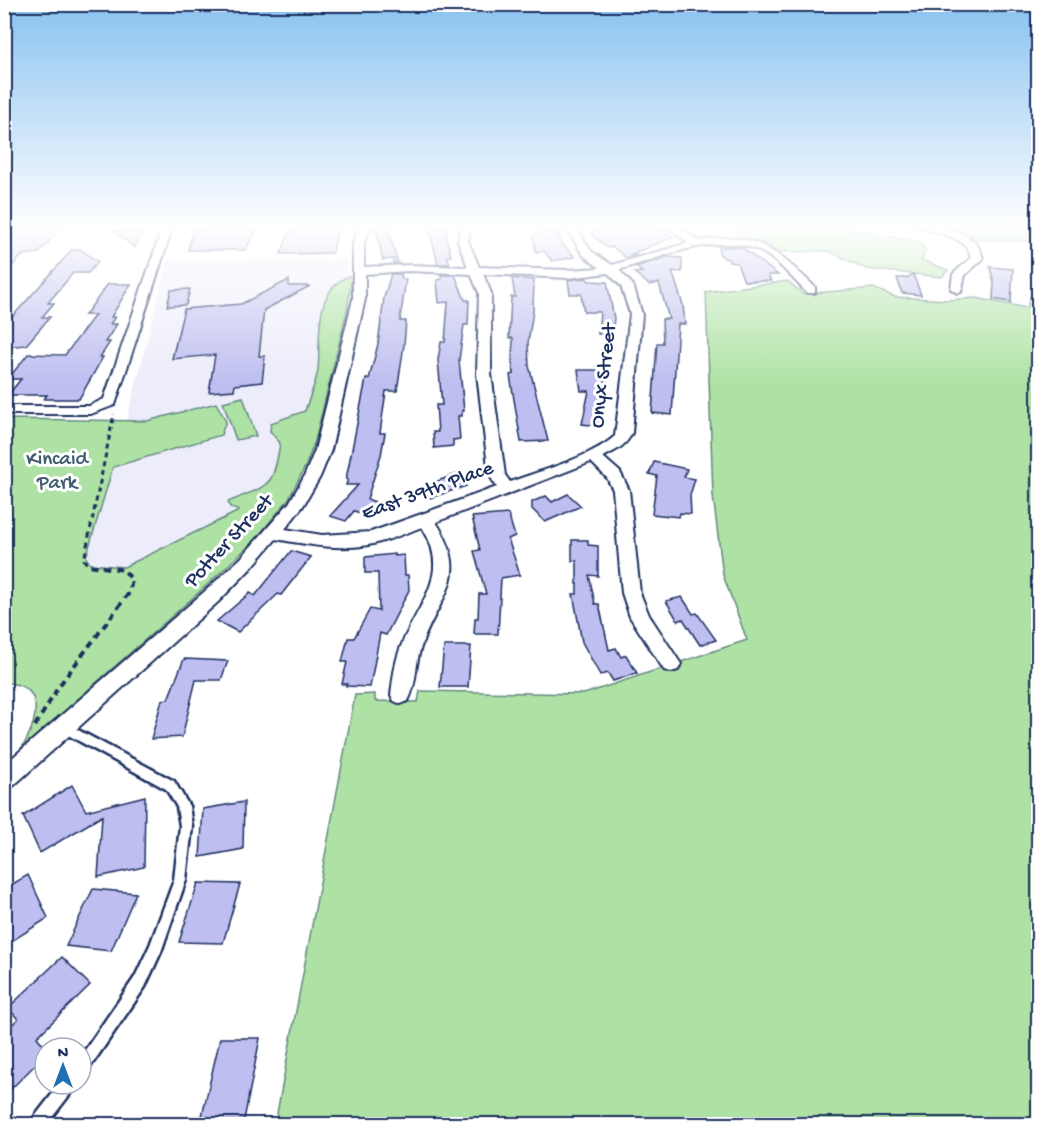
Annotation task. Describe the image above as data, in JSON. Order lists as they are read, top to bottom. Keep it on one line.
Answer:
{"streets":{"street":["Onyx Street","East 39th Place","Potter Street"]},"crossings":[["Onyx Street","East 39th Place"],["East 39th Place","Potter Street"]],"parks":["Kincaid Park"],"north":"top"}
